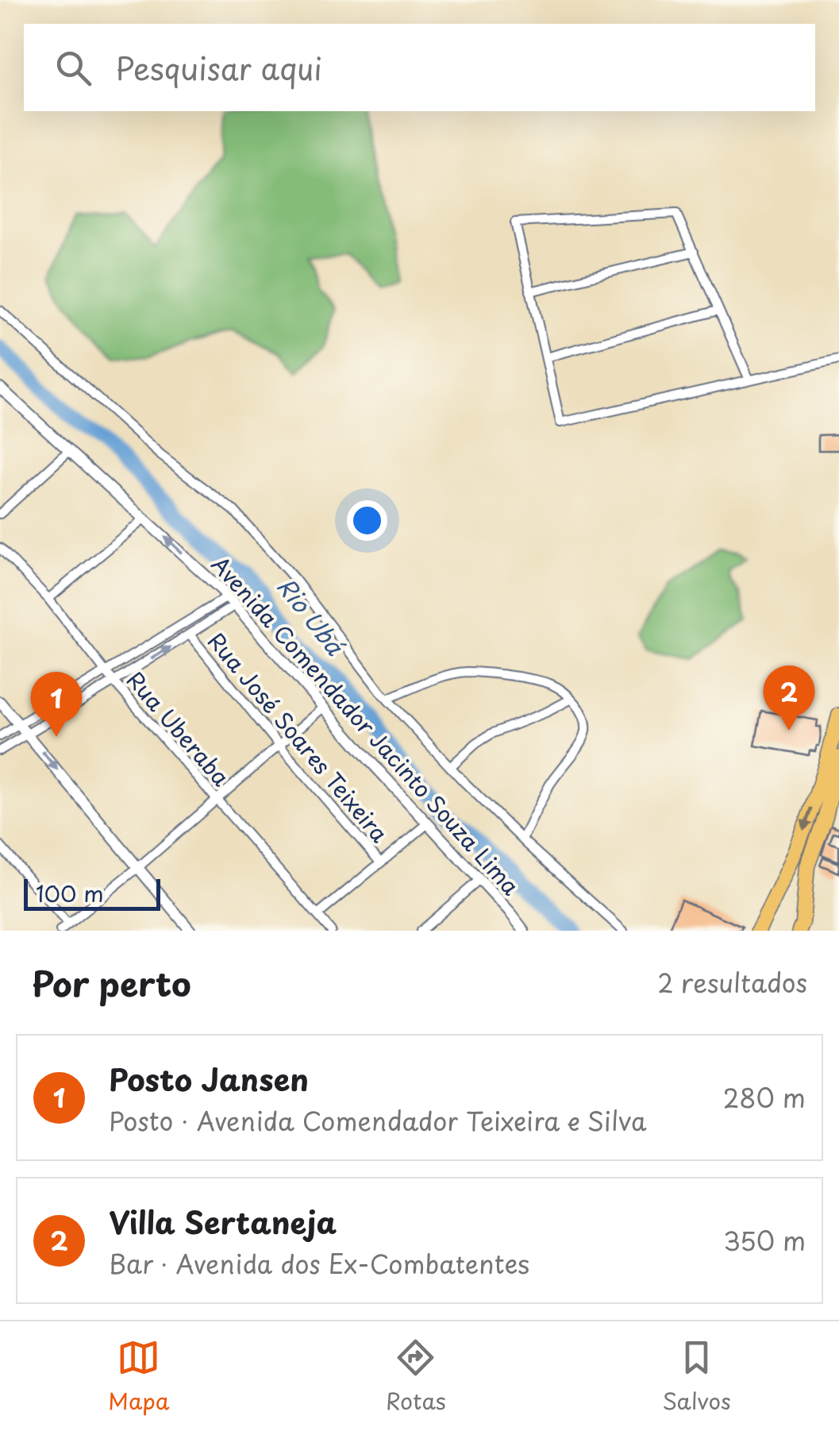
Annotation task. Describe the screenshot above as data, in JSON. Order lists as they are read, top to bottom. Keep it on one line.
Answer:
{"streets":{"street":["Avenida Comendador Jacinto Souza Lima","Rua Uberaba","Rua José Soares Teixeira"]},"water":["Rio Ubá"],"scale_bar":"100 m","page":{"search":"Pesquisar aqui","pins":["2","1"],"scale":"100 m","heading":["Por perto","2 resultados"],"list":[{"mark":"1","name":"Posto Jansen","note":"Posto · Avenida Comendador Teixeira e Silva","value":"280 m"},{"mark":"2","name":"Villa Sertaneja","note":"Bar · Avenida dos Ex-Combatentes","value":"350 m"}],"nav":["Mapa","Rotas","Salvos"]}}
